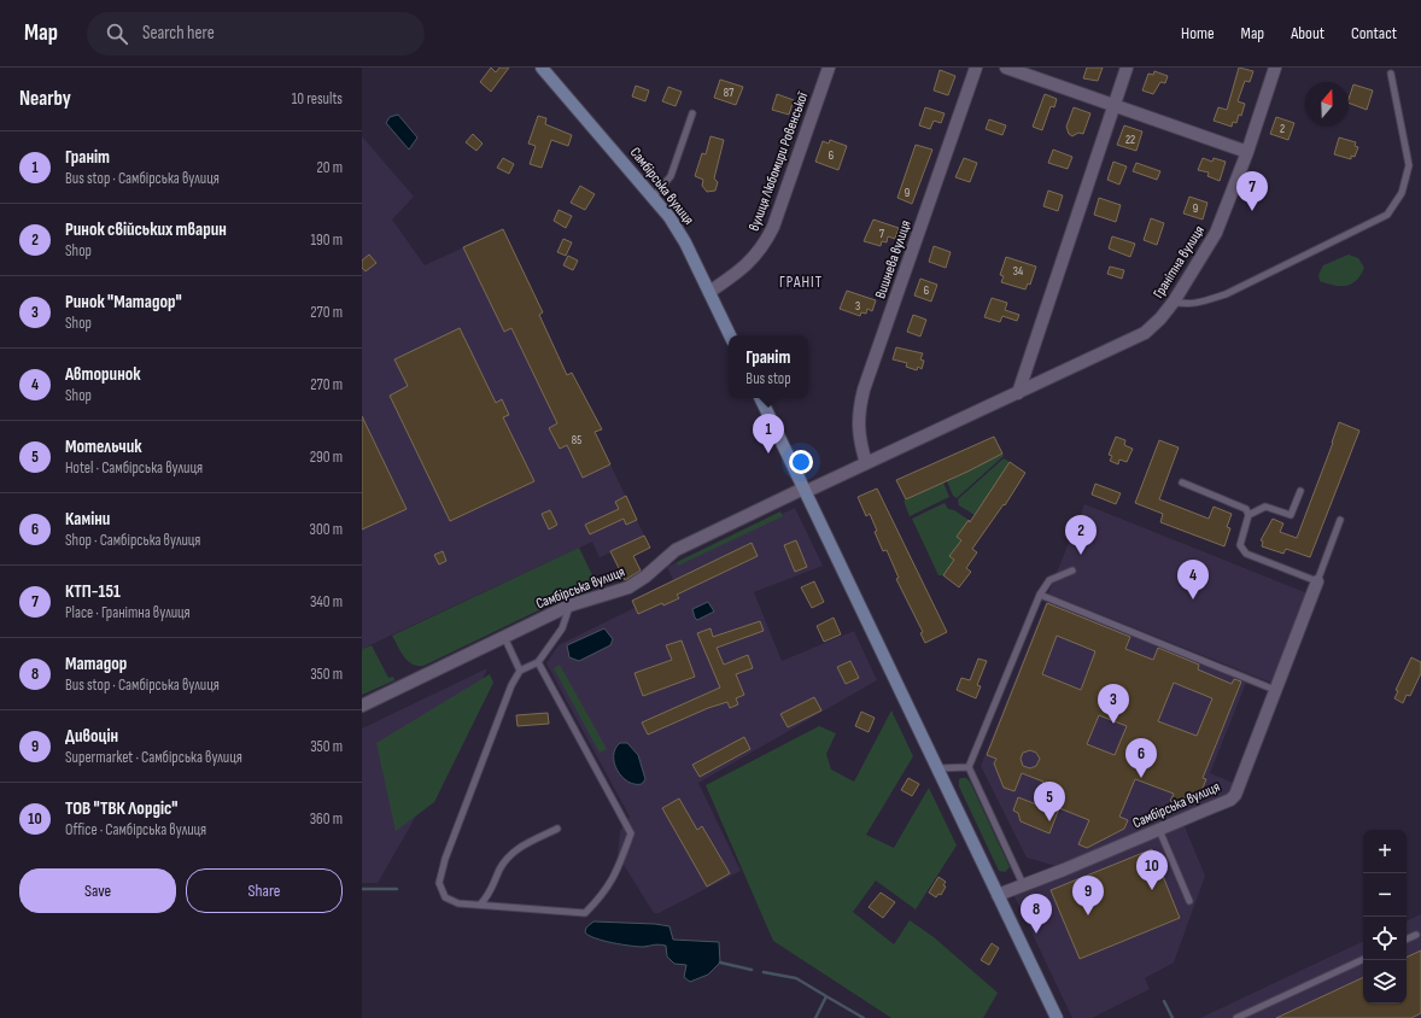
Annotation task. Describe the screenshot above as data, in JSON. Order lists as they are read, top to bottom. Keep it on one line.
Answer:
{"streets":{"main road":["Самбірська вулиця"],"street":["вулиця Любомири Ровенської","Вишнева вулиця","Гранітна вулиця"]},"crossings":[["вулиця Любомири Ровенської","Самбірська вулиця"],["Самбірська вулиця","Вишнева вулиця"],["Самбірська вулиця","Гранітна вулиця"],["Вишнева вулиця","Гранітна вулиця"]],"districts":["ГРАНІТ"],"house_numbers":["87","2","22","6","9","9","7","34","6","3","85"],"north":"top","page":{"header":"Map","search":"Search here","nav":["Home","Map","About","Contact"],"heading":["Nearby","10 results"],"list":[{"mark":"1","name":"Граніт","note":"Bus stop · Самбірська вулиця","value":"20 m"},{"mark":"2","name":"Ринок свійських тварин","note":"Shop","value":"190 m"},{"mark":"3","name":"Ринок \"Матадор\"","note":"Shop","value":"270 m"},{"mark":"4","name":"Авторинок","note":"Shop","value":"270 m"},{"mark":"5","name":"Мотельчик","note":"Hotel · Самбірська вулиця","value":"290 m"},{"mark":"6","name":"Каміни","note":"Shop · Самбірська вулиця","value":"300 m"},{"mark":"7","name":"КТП-151","note":"Place · Гранітна вулиця","value":"340 m"},{"mark":"8","name":"Матадор","note":"Bus stop · Самбірська вулиця","value":"350 m"},{"mark":"9","name":"Дивоцін","note":"Supermarket · Самбірська вулиця","value":"350 m"},{"mark":"10","name":"ТОВ \"ТВК Лордіс\"","note":"Office · Самбірська вулиця","value":"360 m"}],"pins":["7","1","2","4","3","6","5","10","9","8"],"popup":["Граніт","Bus stop"],"map_buttons":["+","−"],"buttons":["Save","Share"]}}
